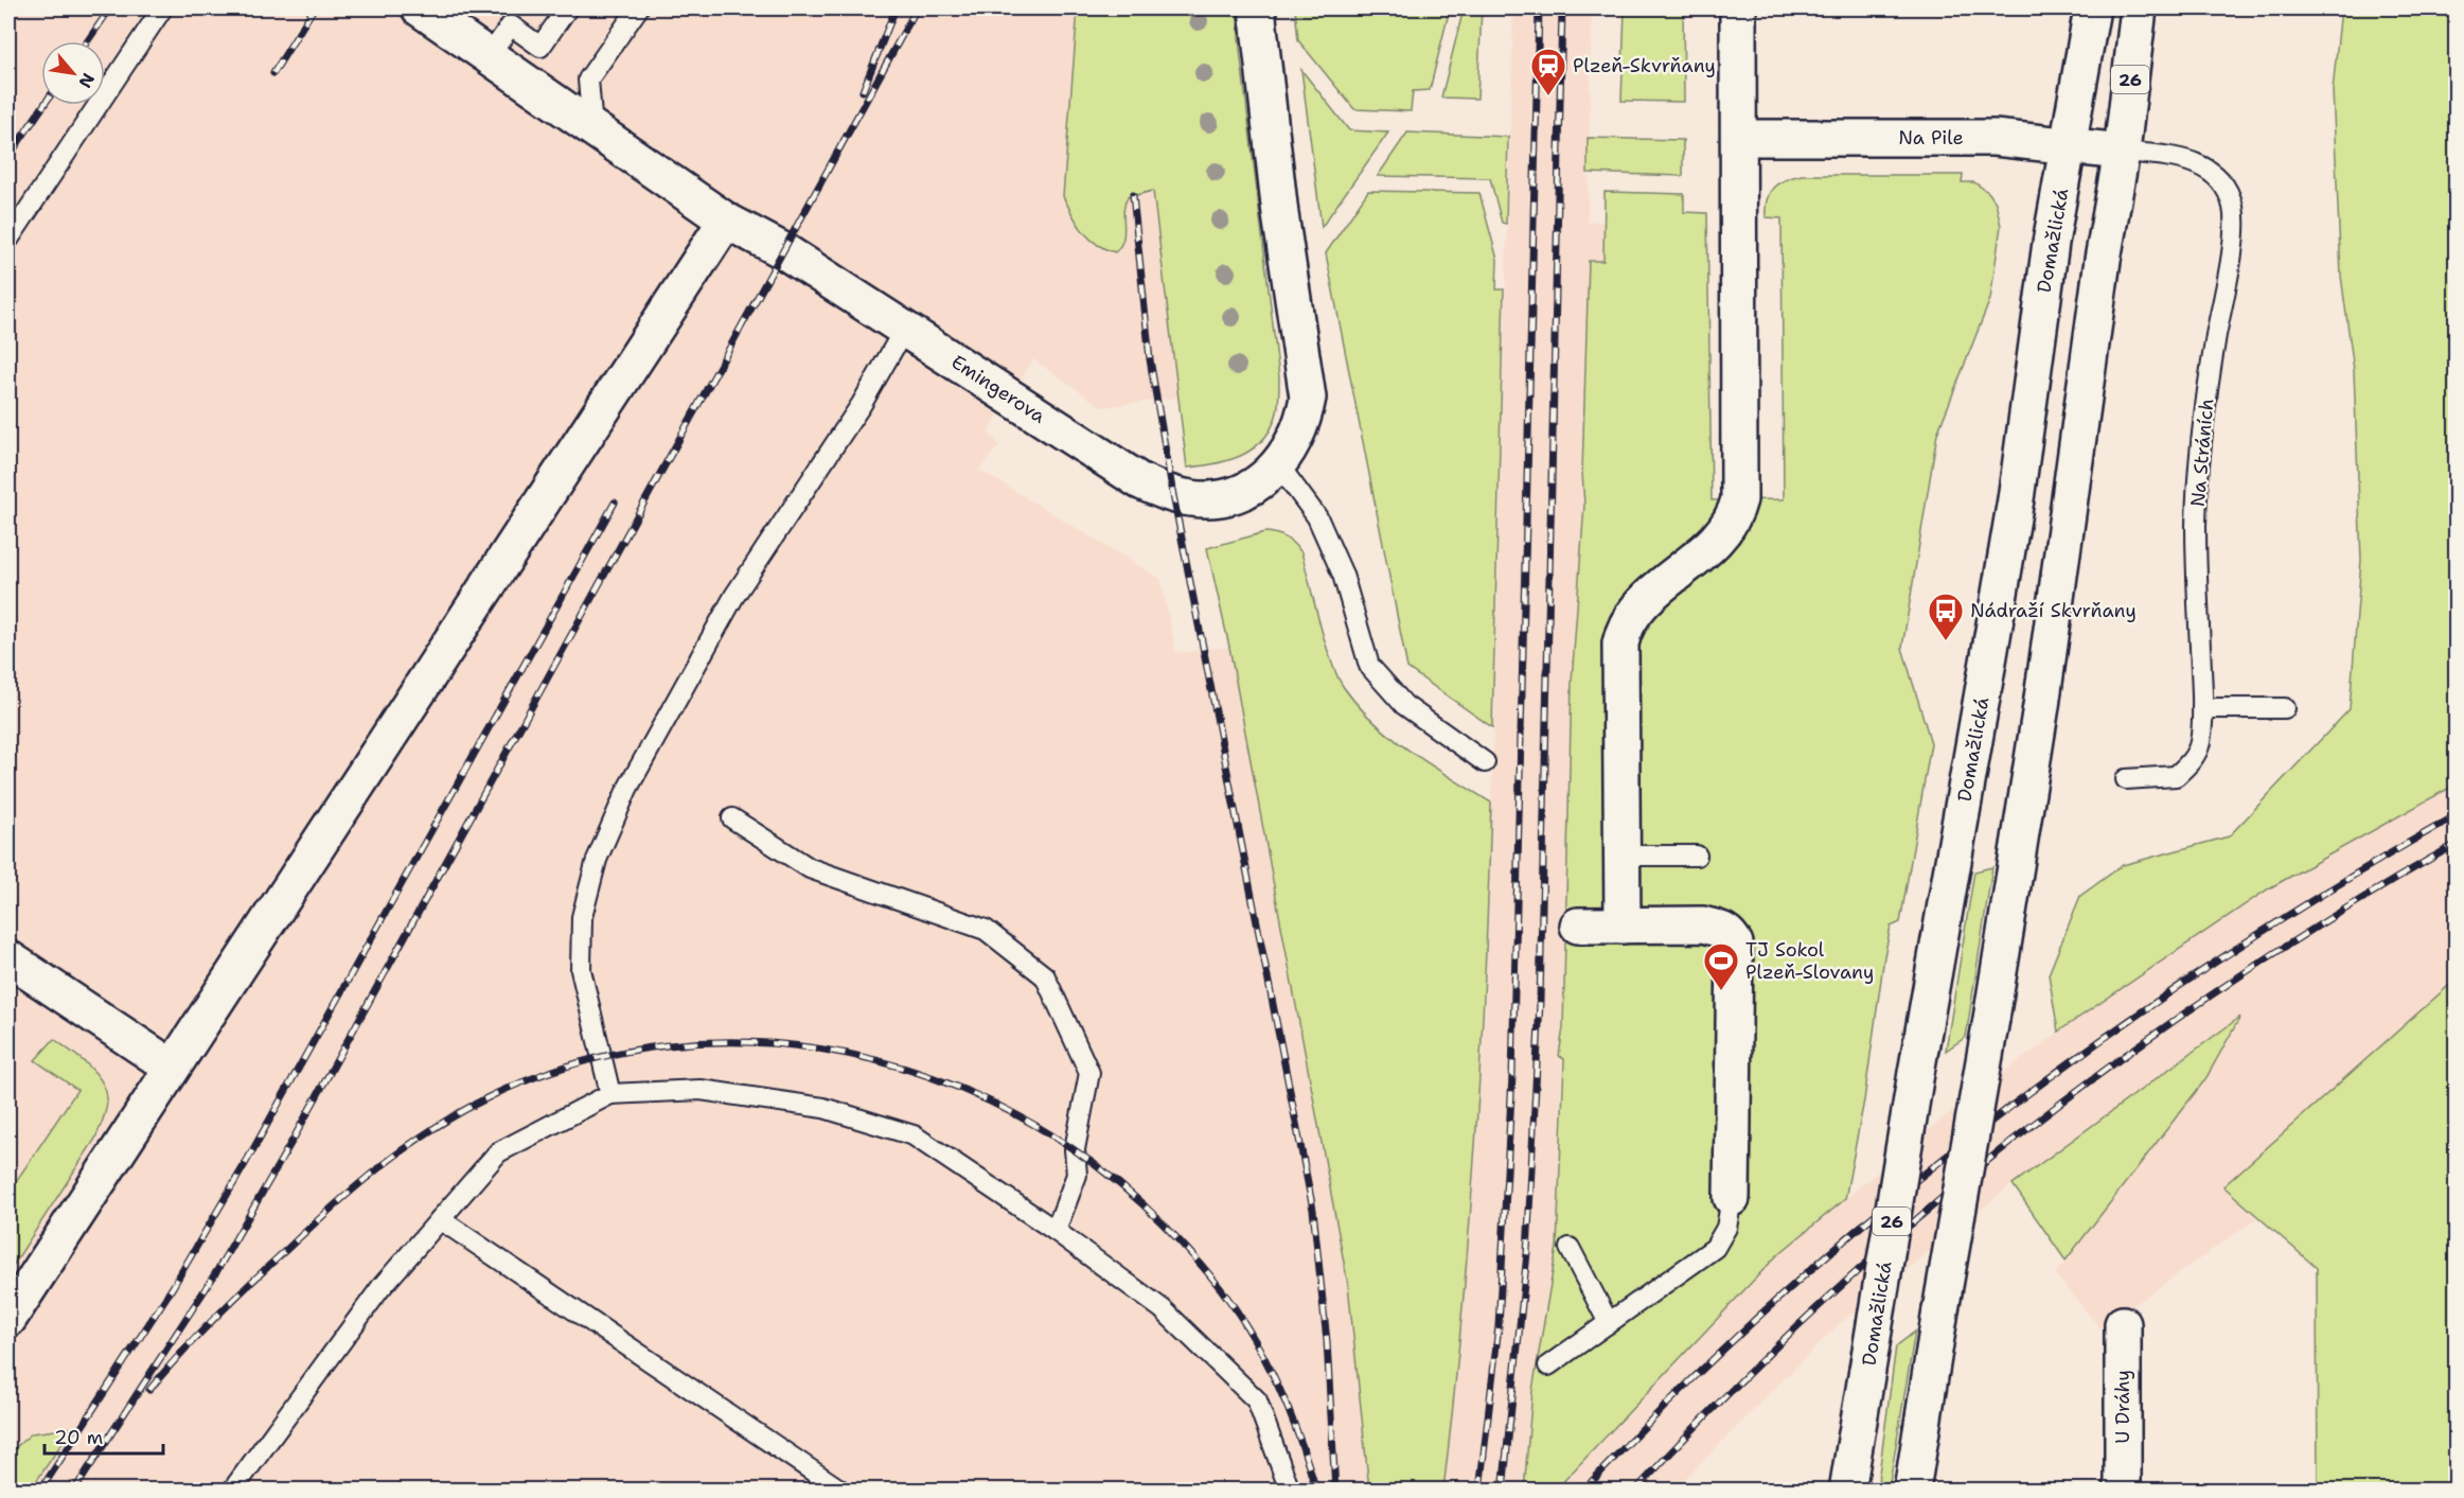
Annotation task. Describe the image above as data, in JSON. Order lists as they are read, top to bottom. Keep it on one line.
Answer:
{"streets":{"street":["26","Na Pile","Domažlická","Emingerova","U Dráhy"],"lane":["Na Stráních"]},"crossings":[["26","Na Pile"],["26","Na Stráních"],["Na Pile","Domažlická"],["Na Pile","Na Stráních"]],"places":{"station":["Plzeň-Skvrňany"],"bus stop":["Nádraží Skvrňany"],"sports":["TJ Sokol Plzeň-Slovany"]},"scale_bar":"20 m","north":"bottom right"}
